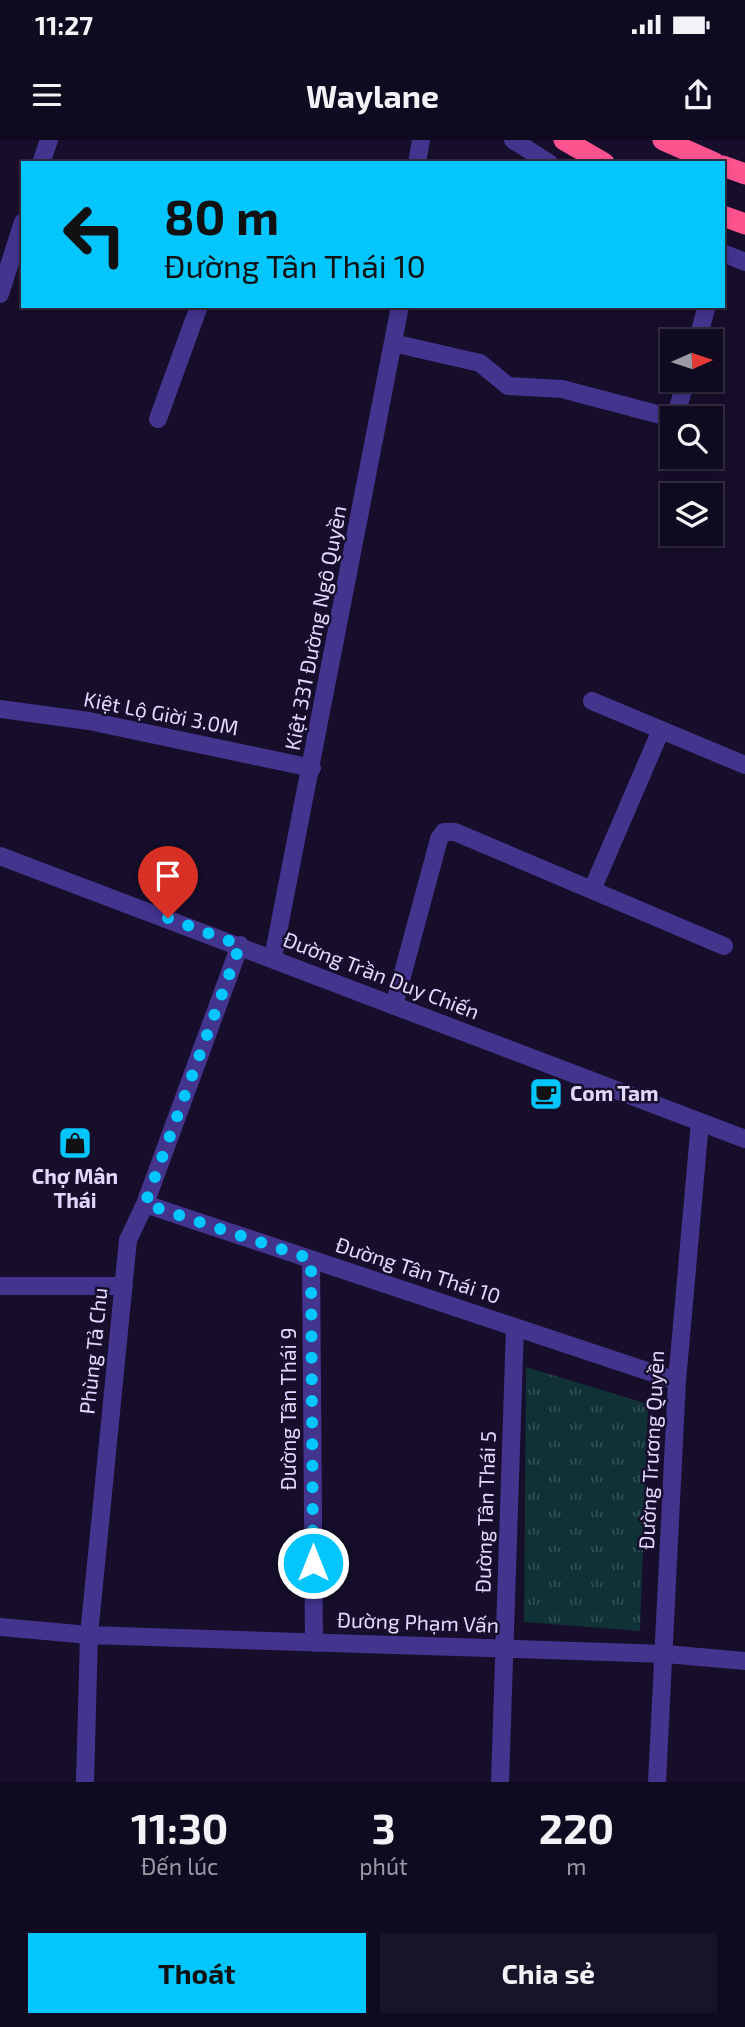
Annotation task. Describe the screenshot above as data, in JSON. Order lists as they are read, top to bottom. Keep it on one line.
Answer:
{"streets":{"street":["Kiệt 331 Đường Ngô Quyền","Kiệt Lộ Giời 3.0M","Đường Trần Duy Chiến","Đường Tân Thái 10","Phùng Tả Chu","Đường Tân Thái 9","Đường Trương Quyền","Đường Tân Thái 5","Đường Phạm Vấn"]},"crossings":[["Kiệt 331 Đường Ngô Quyền","Kiệt Lộ Giời 3.0M"],["Kiệt 331 Đường Ngô Quyền","Đường Trần Duy Chiến"],["Đường Trần Duy Chiến","Phùng Tả Chu"],["Đường Trần Duy Chiến","Đường Trương Quyền"],["Đường Tân Thái 10","Phùng Tả Chu"],["Đường Tân Thái 10","Đường Tân Thái 9"],["Đường Tân Thái 10","Đường Trương Quyền"],["Đường Tân Thái 10","Đường Tân Thái 5"],["Phùng Tả Chu","Đường Phạm Vấn"],["Đường Tân Thái 9","Đường Phạm Vấn"],["Đường Trương Quyền","Đường Phạm Vấn"],["Đường Tân Thái 5","Đường Phạm Vấn"]],"places":{"cafe":["Com Tam"],"shop":["Chợ Mân Thái"]},"north":"right","page":{"status":"11:27","header":"Waylane","turn":["80 m","Đường Tân Thái 10"],"eta":["11:30","Đến lúc","3","phút","220","m"],"buttons":["Thoát","Chia sẻ"]}}
